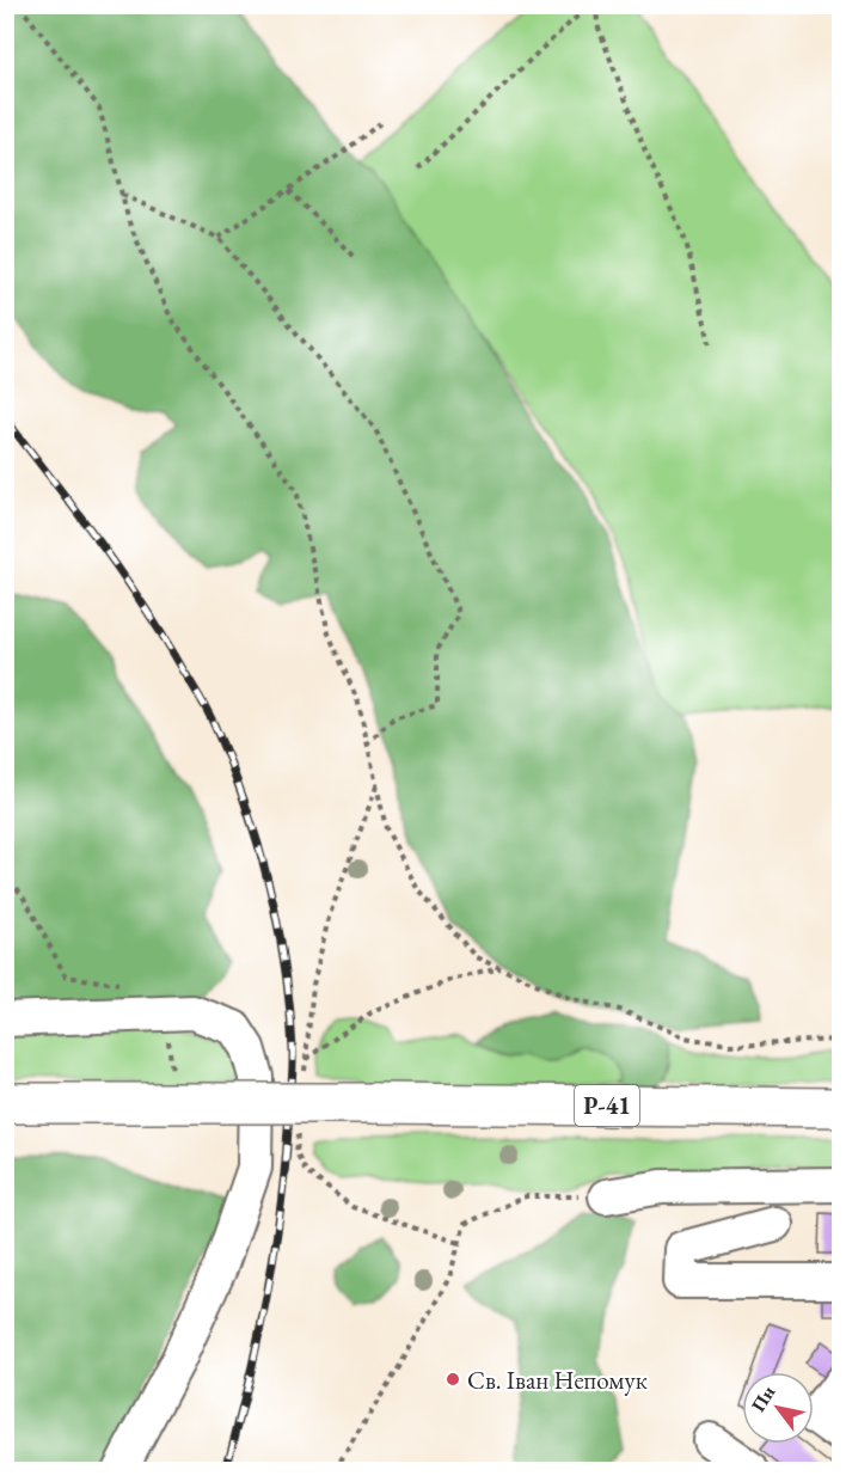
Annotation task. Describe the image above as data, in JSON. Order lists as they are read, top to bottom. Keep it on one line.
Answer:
{"streets":{"main road":["Р-41"]},"places":["Св. Іван Непомук"],"north":"top left"}
